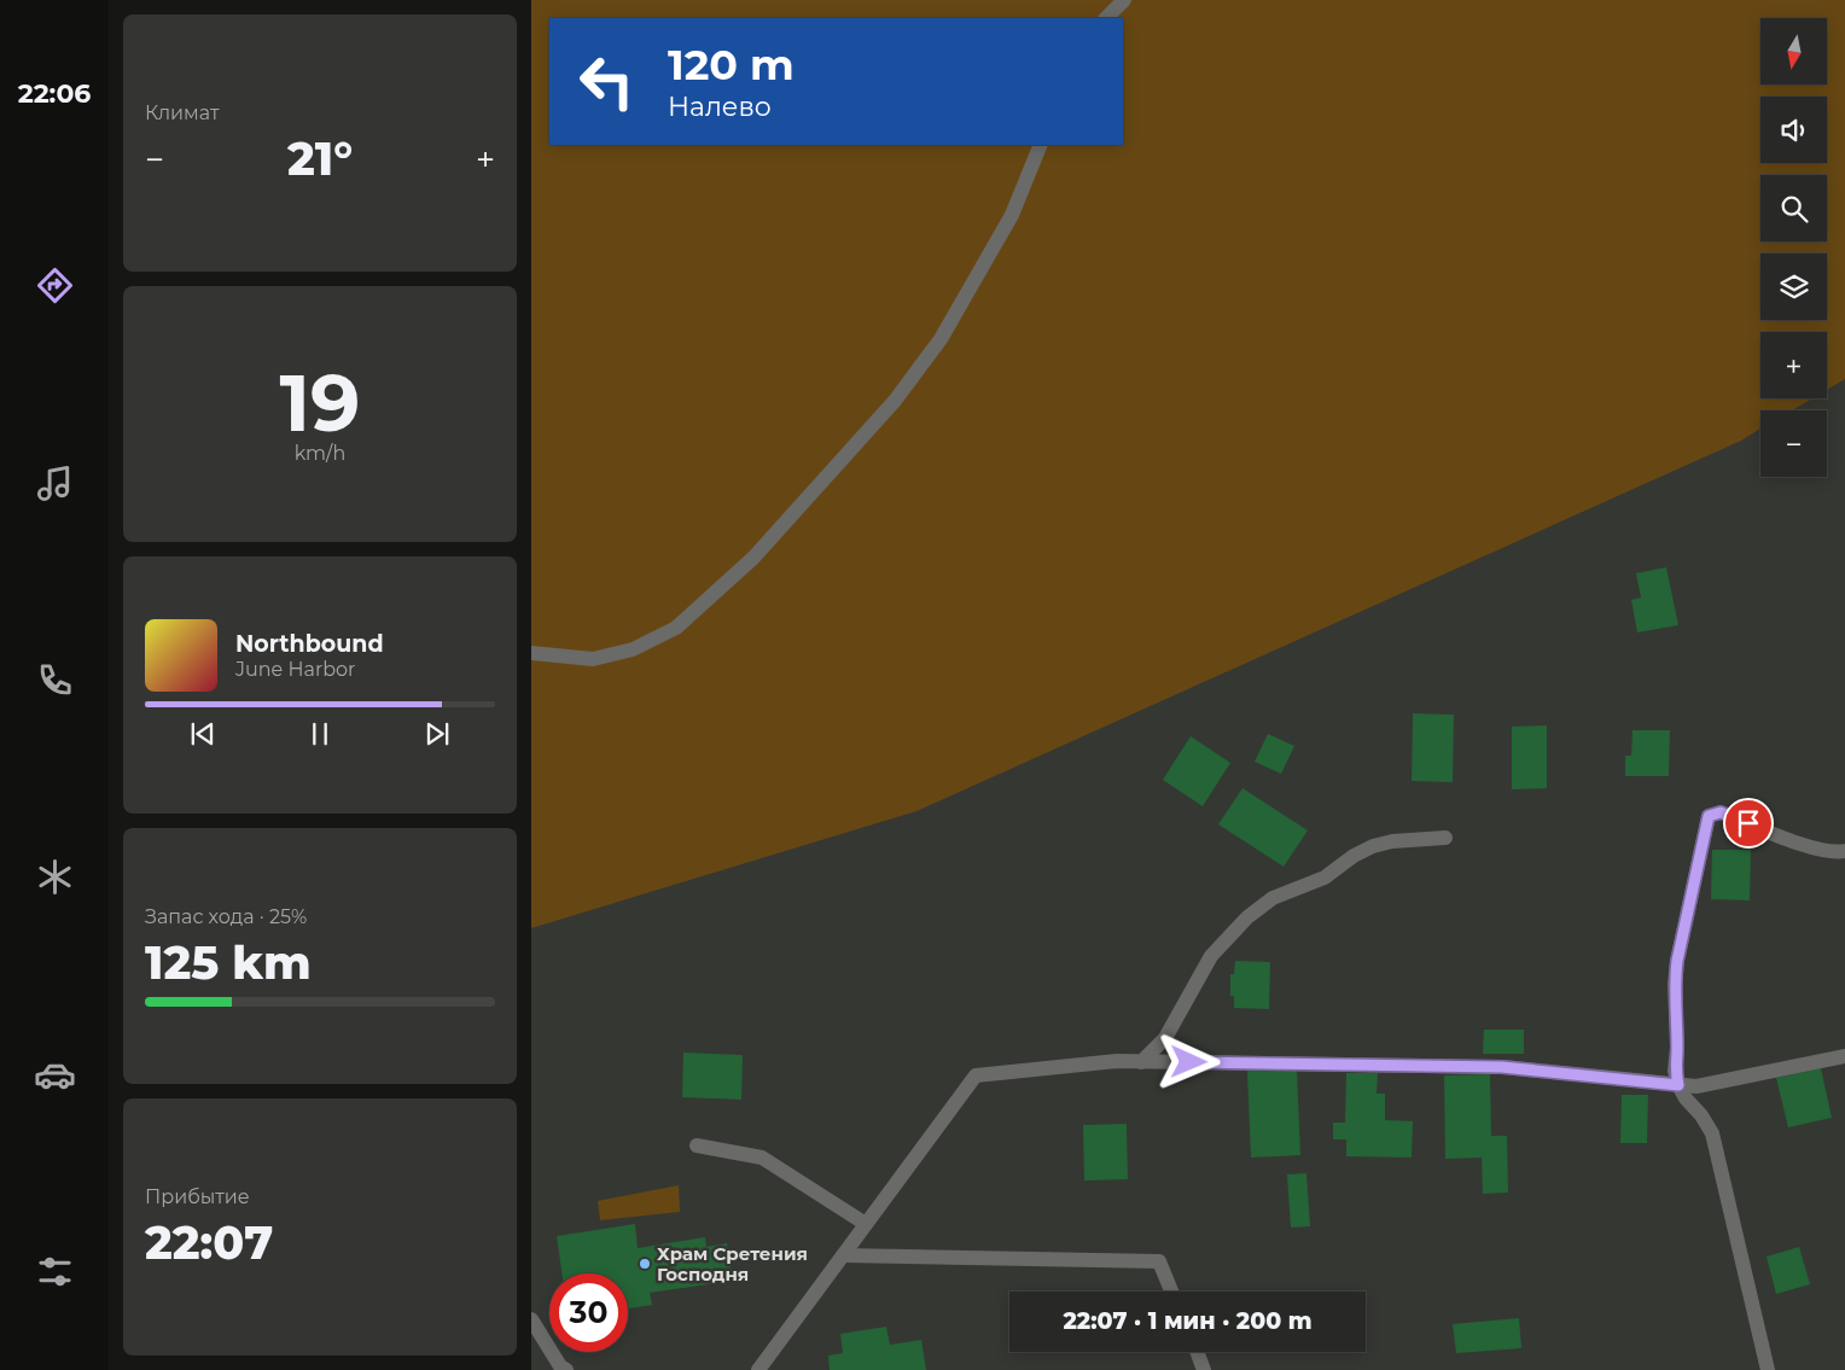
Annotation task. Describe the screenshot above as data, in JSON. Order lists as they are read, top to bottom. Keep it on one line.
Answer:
{"places":["Храм Сретения Господня"],"north":"bottom","page":{"tabs":"22:06","tile":["Климат",["19","km/h"],["Запас хода · 25%","125 km"],["Прибытие","22:07"]],"map_buttons":["+","−"],"turn":["120 m","Налево"],"heat":["−","21°","+"],"song":["Northbound","June Harbor"],"limit":"30","trip":"22:07 · 1 мин · 200 m"}}
